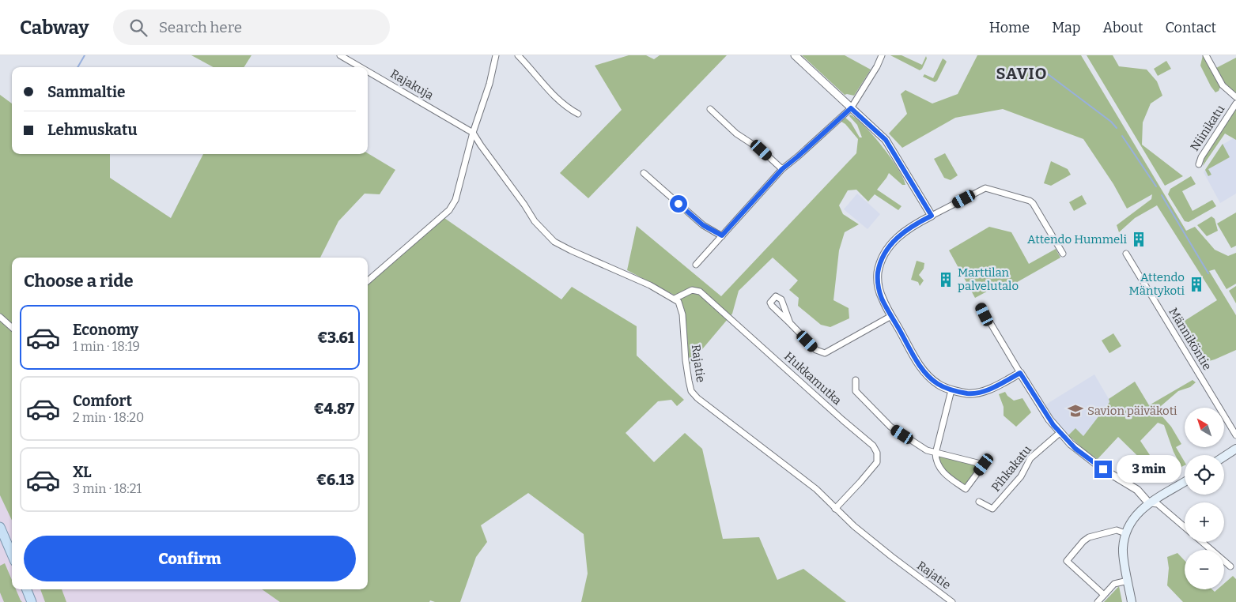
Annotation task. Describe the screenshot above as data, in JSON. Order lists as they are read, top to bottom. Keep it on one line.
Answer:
{"streets":{"street":["Rajakuja","Niinikatu","Männiköntie","Rajatie","Hukkamutka","Pihkakatu"]},"crossings":[["Rajatie","Hukkamutka"]],"districts":["SAVIO"],"places":{"building":["Attendo Hummeli","Marttilan palvelutalo","Attendo Mäntykoti"],"school or university":["Savion päiväkoti"]},"north":"top left","page":{"header":"Cabway","search":"Search here","nav":["Home","Map","About","Contact"],"banner":["Sammaltie","Lehmuskatu"],"heading":"Choose a ride","list":[{"name":"Economy","note":"1 min · 18:19","value":"€3.61"},{"name":"Comfort","note":"2 min · 18:20","value":"€4.87"},{"name":"XL","note":"3 min · 18:21","value":"€6.13"}],"map_buttons":["+","−"],"bubble":"3 min","buttons":"Confirm"}}
